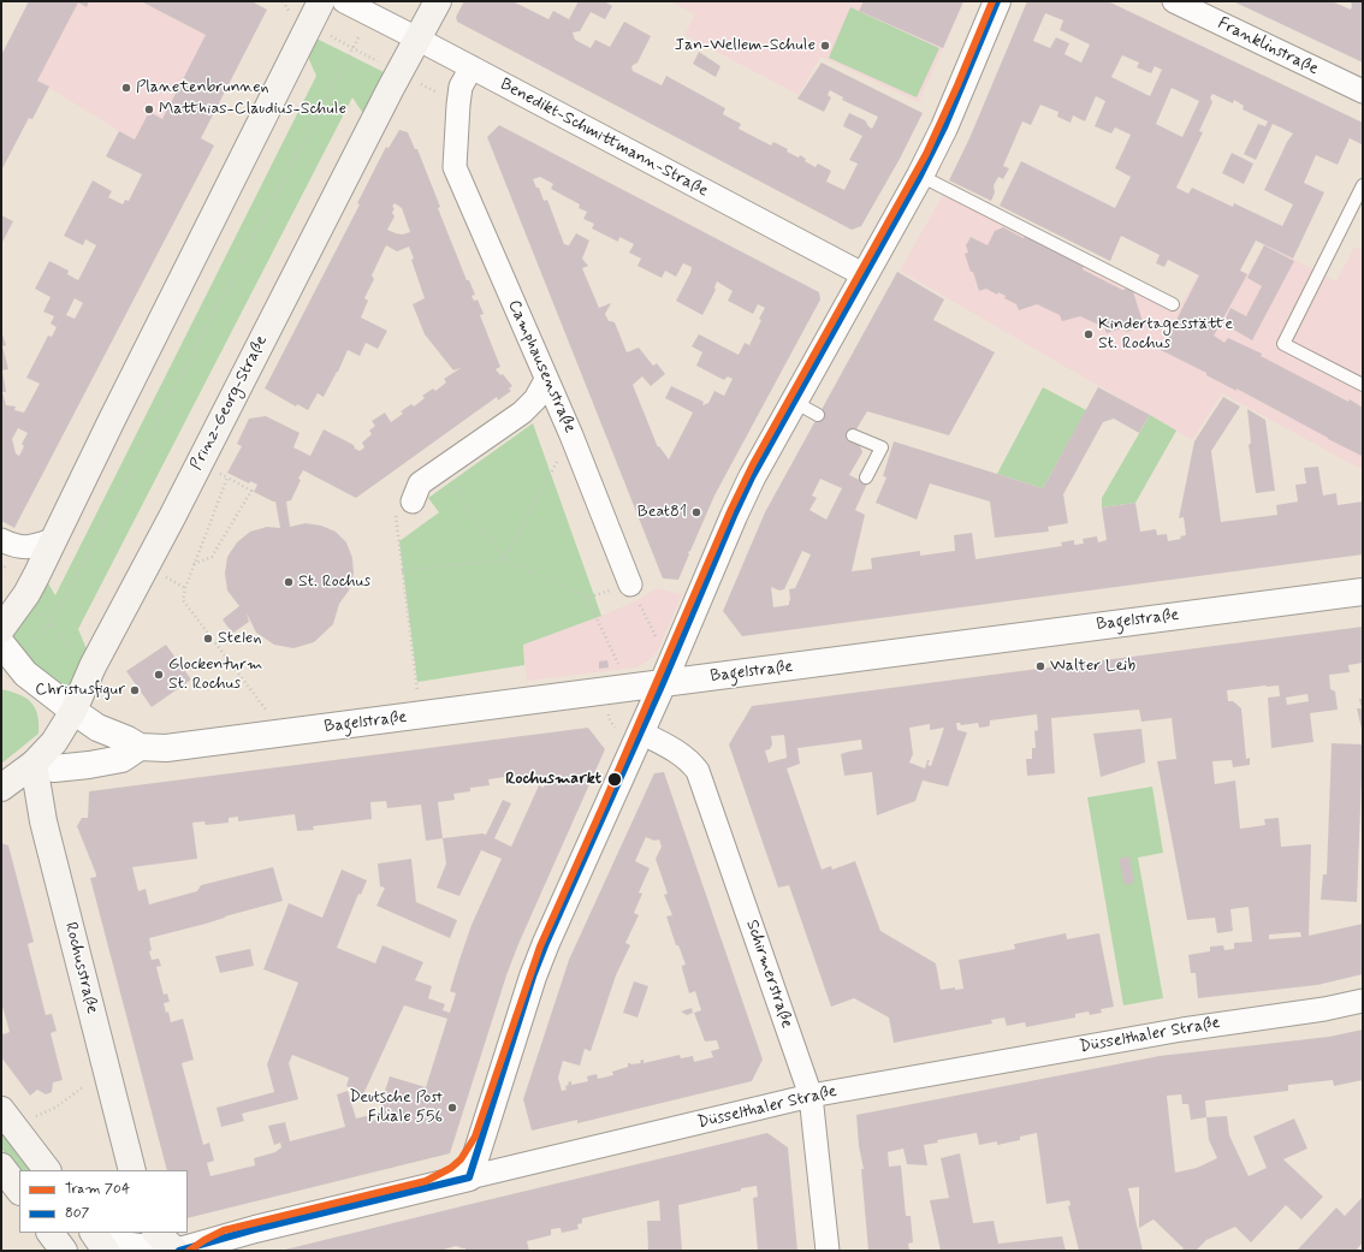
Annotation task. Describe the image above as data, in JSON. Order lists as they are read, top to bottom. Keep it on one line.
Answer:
{"streets":{"main road":["Prinz-Georg-Straße","Rochusstraße"],"street":["Franklinstraße","Benedikt-Schmittmann-Straße","Camphausenstraße","Bagelstraße","Schirmerstraße","Düsselthaler Straße"]},"crossings":[["Benedikt-Schmittmann-Straße","Camphausenstraße"],["Benedikt-Schmittmann-Straße","Prinz-Georg-Straße"],["Prinz-Georg-Straße","Bagelstraße"],["Prinz-Georg-Straße","Rochusstraße"],["Schirmerstraße","Düsselthaler Straße"]],"places":["Jan-Wellem-Schule","Planetenbrunnen","Matthias-Claudius-Schule","Kindertagesstätte St. Rochus","Beat81","St. Rochus","Stelen","Walter Leib","Glockenturm St. Rochus","Christusfigur","Rochusmarkt","Deutsche Post Filiale 556"],"lines":["tram line 704","transit line 807"],"legend":["Tram 704","807"]}
